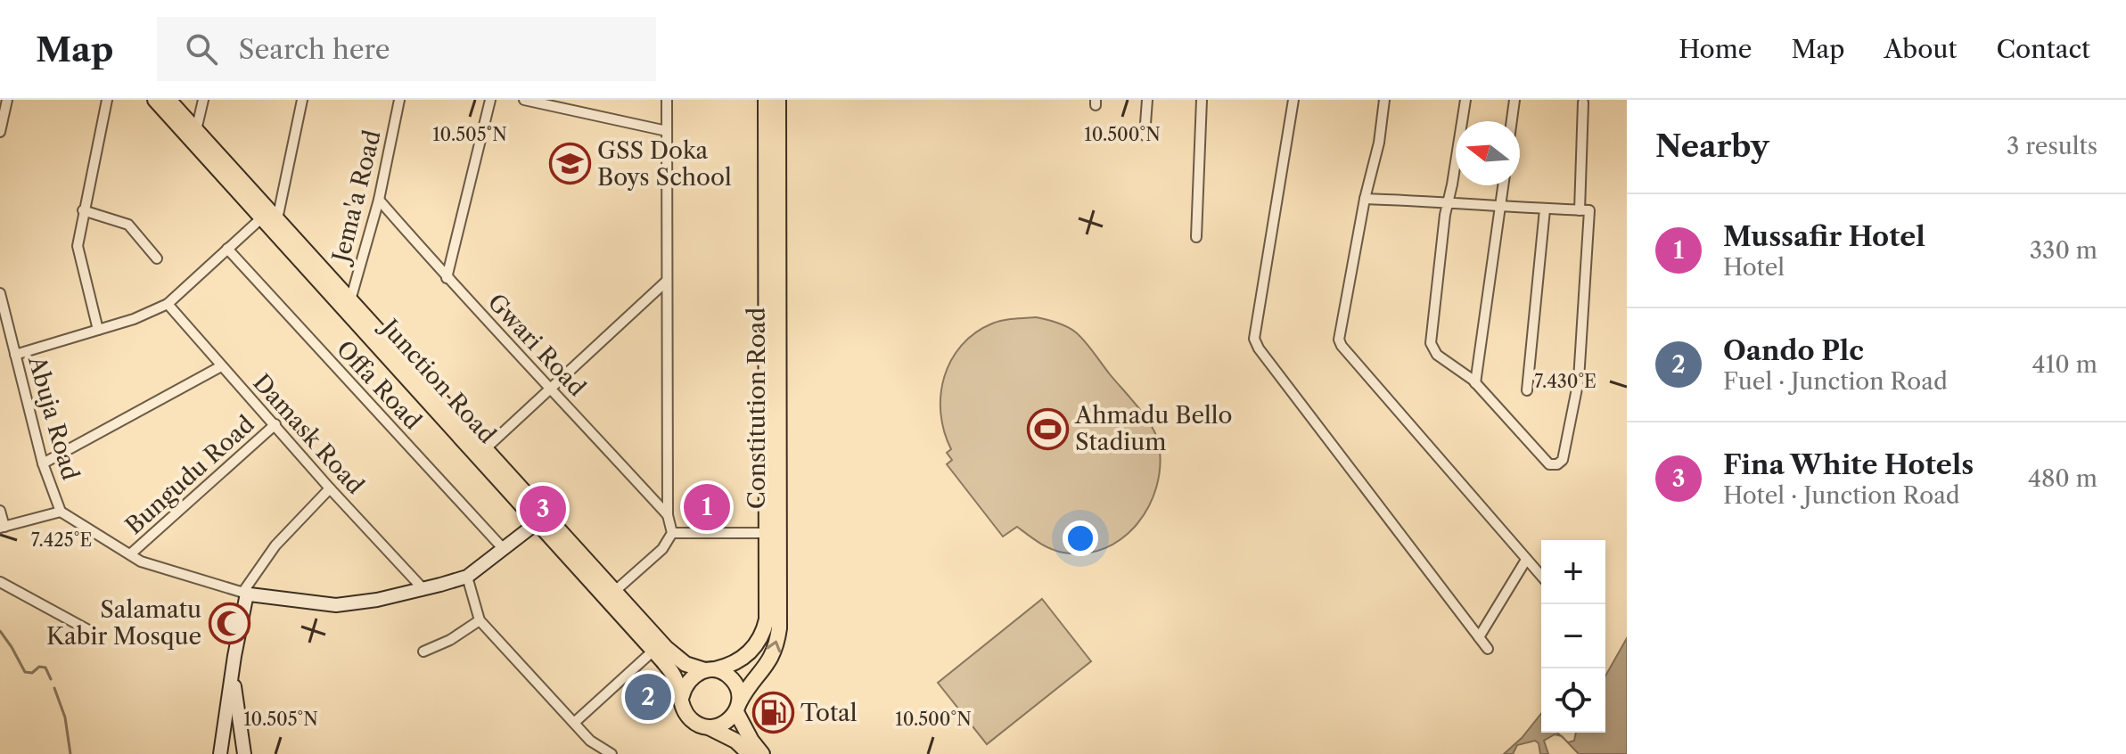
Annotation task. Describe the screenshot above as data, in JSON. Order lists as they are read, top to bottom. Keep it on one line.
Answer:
{"streets":{"main road":["Junction Road","Constitution Road"],"street":["Jema'a Road","Gwari Road","Offa Road","Abuja Road","Damask Road","Bungudu Road"]},"crossings":[["Jema'a Road","Gwari Road"],["Jema'a Road","Junction Road"],["Gwari Road","Junction Road"],["Gwari Road","Constitution Road"],["Junction Road","Constitution Road"],["Damask Road","Bungudu Road"]],"places":{"school or university":["GSS Doka Boys School"],"sports":["Ahmadu Bello Stadium"],"mosque":["Salamatu Kabir Mosque"],"fuel station":["Total"]},"north":"left","page":{"header":"Map","search":"Search here","nav":["Home","Map","About","Contact"],"heading":["Nearby","3 results"],"list":[{"mark":"1","name":"Mussafir Hotel","note":"Hotel","value":"330 m"},{"mark":"2","name":"Oando Plc","note":"Fuel · Junction Road","value":"410 m"},{"mark":"3","name":"Fina White Hotels","note":"Hotel · Junction Road","value":"480 m"}],"pins":["1","3","2"],"map_buttons":["+","−"]},"coordinates":["10.505°N","10.500°N","7.430°E","7.425°E"]}
